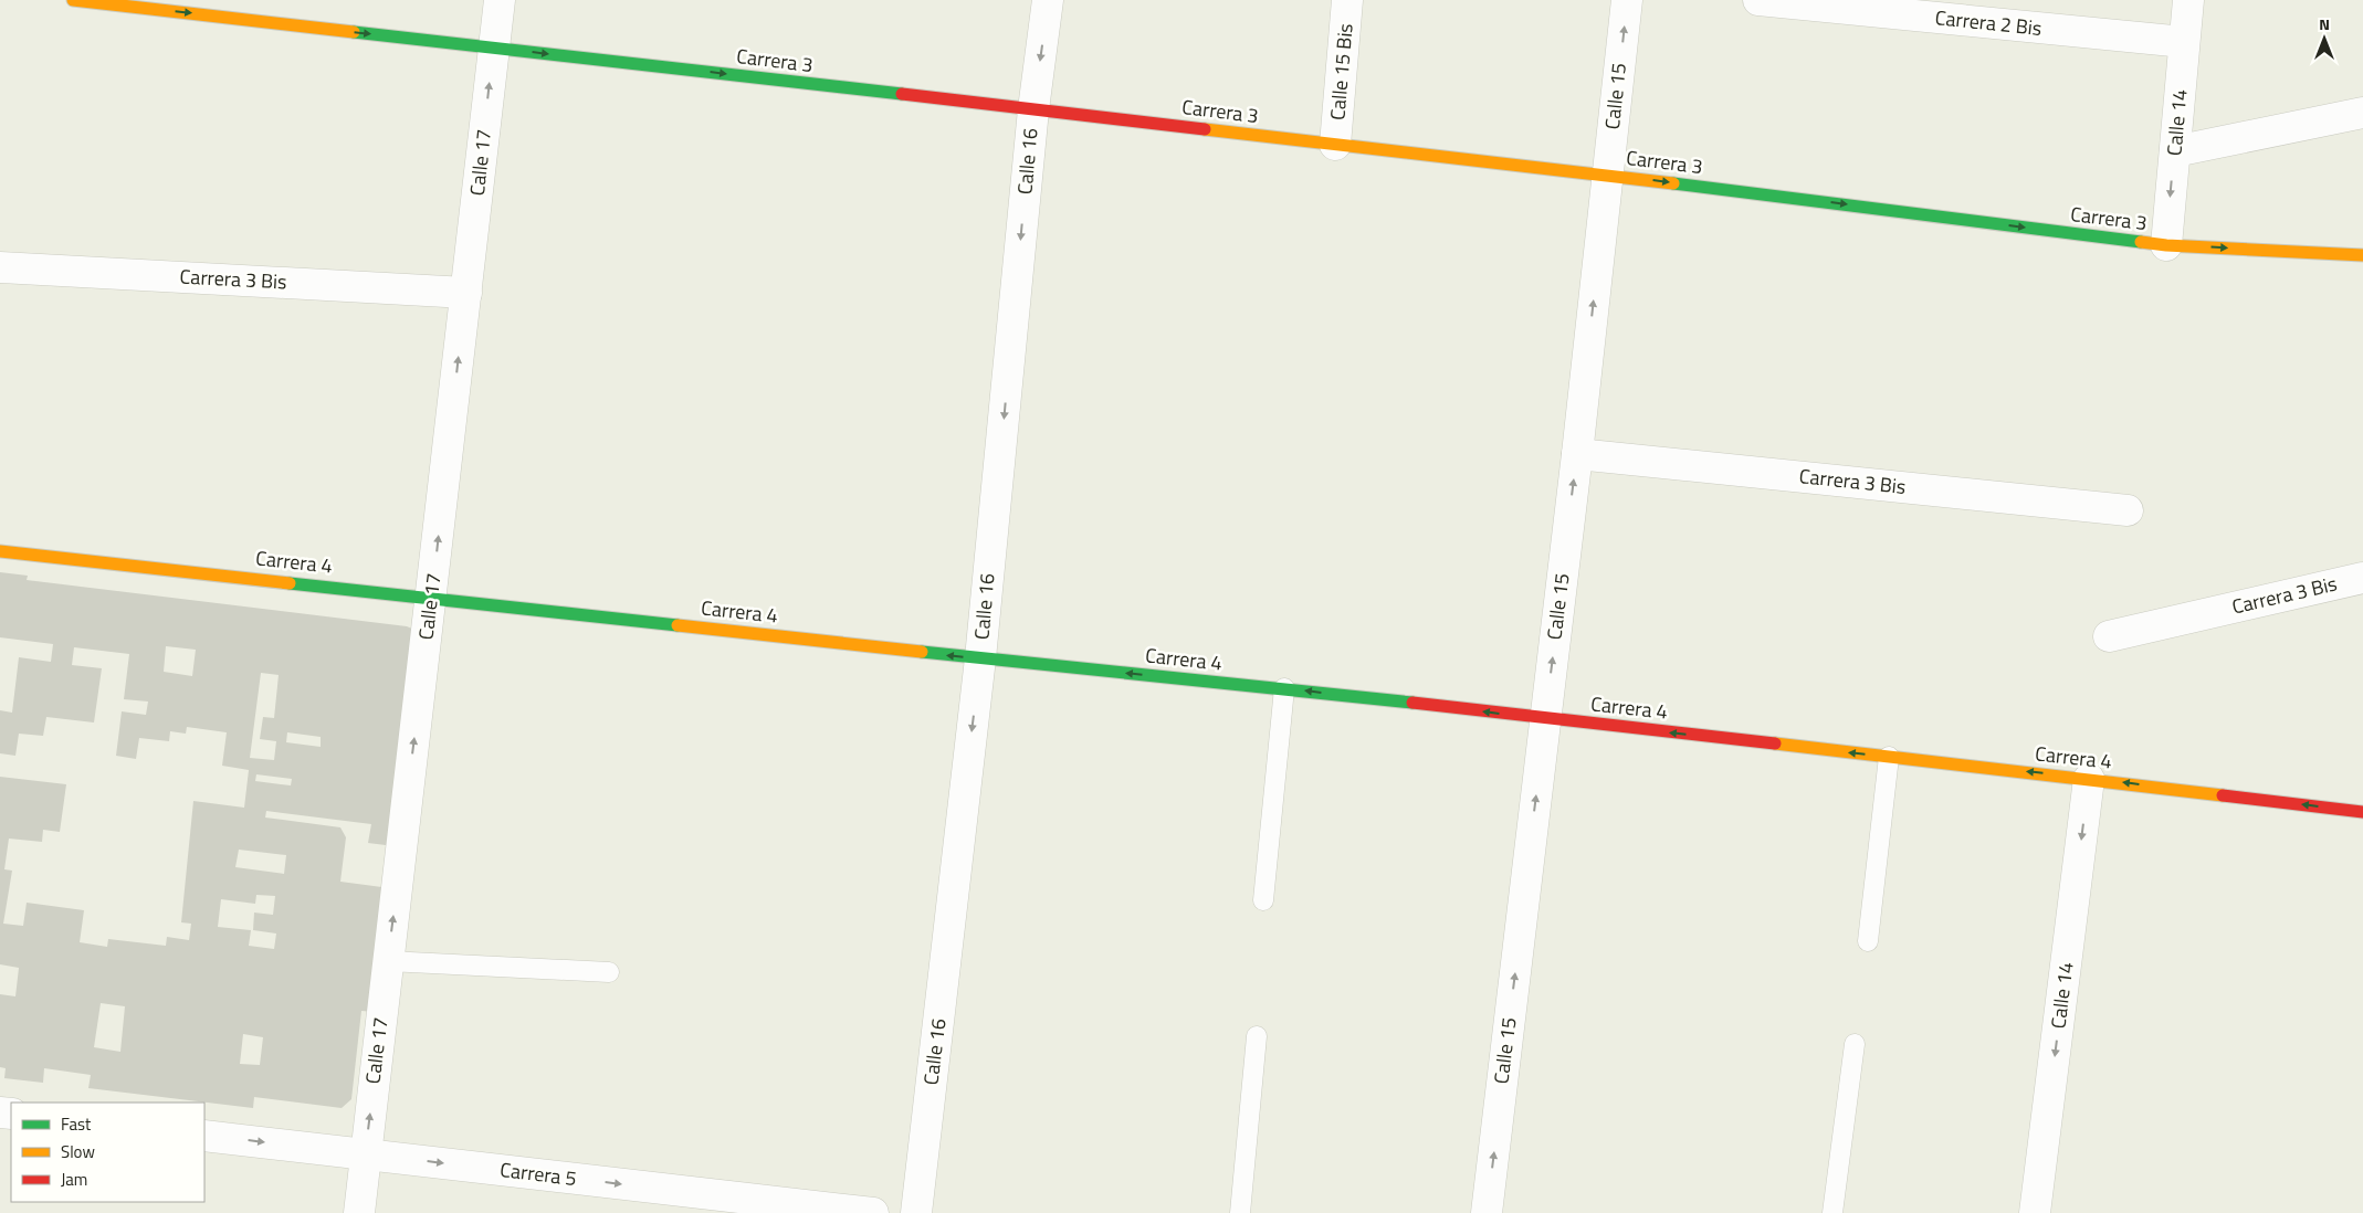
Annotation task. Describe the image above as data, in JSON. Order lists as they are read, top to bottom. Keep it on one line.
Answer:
{"streets":{"main road":["Carrera 3","Carrera 4"],"street":["Carrera 2 Bis","Calle 15 Bis","Calle 15","Calle 14","Calle 16","Calle 17","Carrera 3 Bis","Carrera 5"]},"crossings":[["Carrera 2 Bis","Calle 14"],["Carrera 3","Calle 15 Bis"],["Carrera 3","Calle 15"],["Carrera 3","Calle 14"],["Carrera 3","Calle 16"],["Carrera 3","Calle 17"],["Calle 15","Carrera 3 Bis"],["Calle 15","Carrera 4"],["Calle 14","Carrera 4"],["Calle 16","Carrera 4"],["Calle 17","Carrera 3 Bis"],["Calle 17","Carrera 4"],["Calle 17","Carrera 5"]],"one_way":["Carrera 3","Calle 15","Calle 14","Calle 16","Calle 17","Carrera 4","Carrera 5"],"legend":["Fast","Slow","Jam"],"north":"top"}
